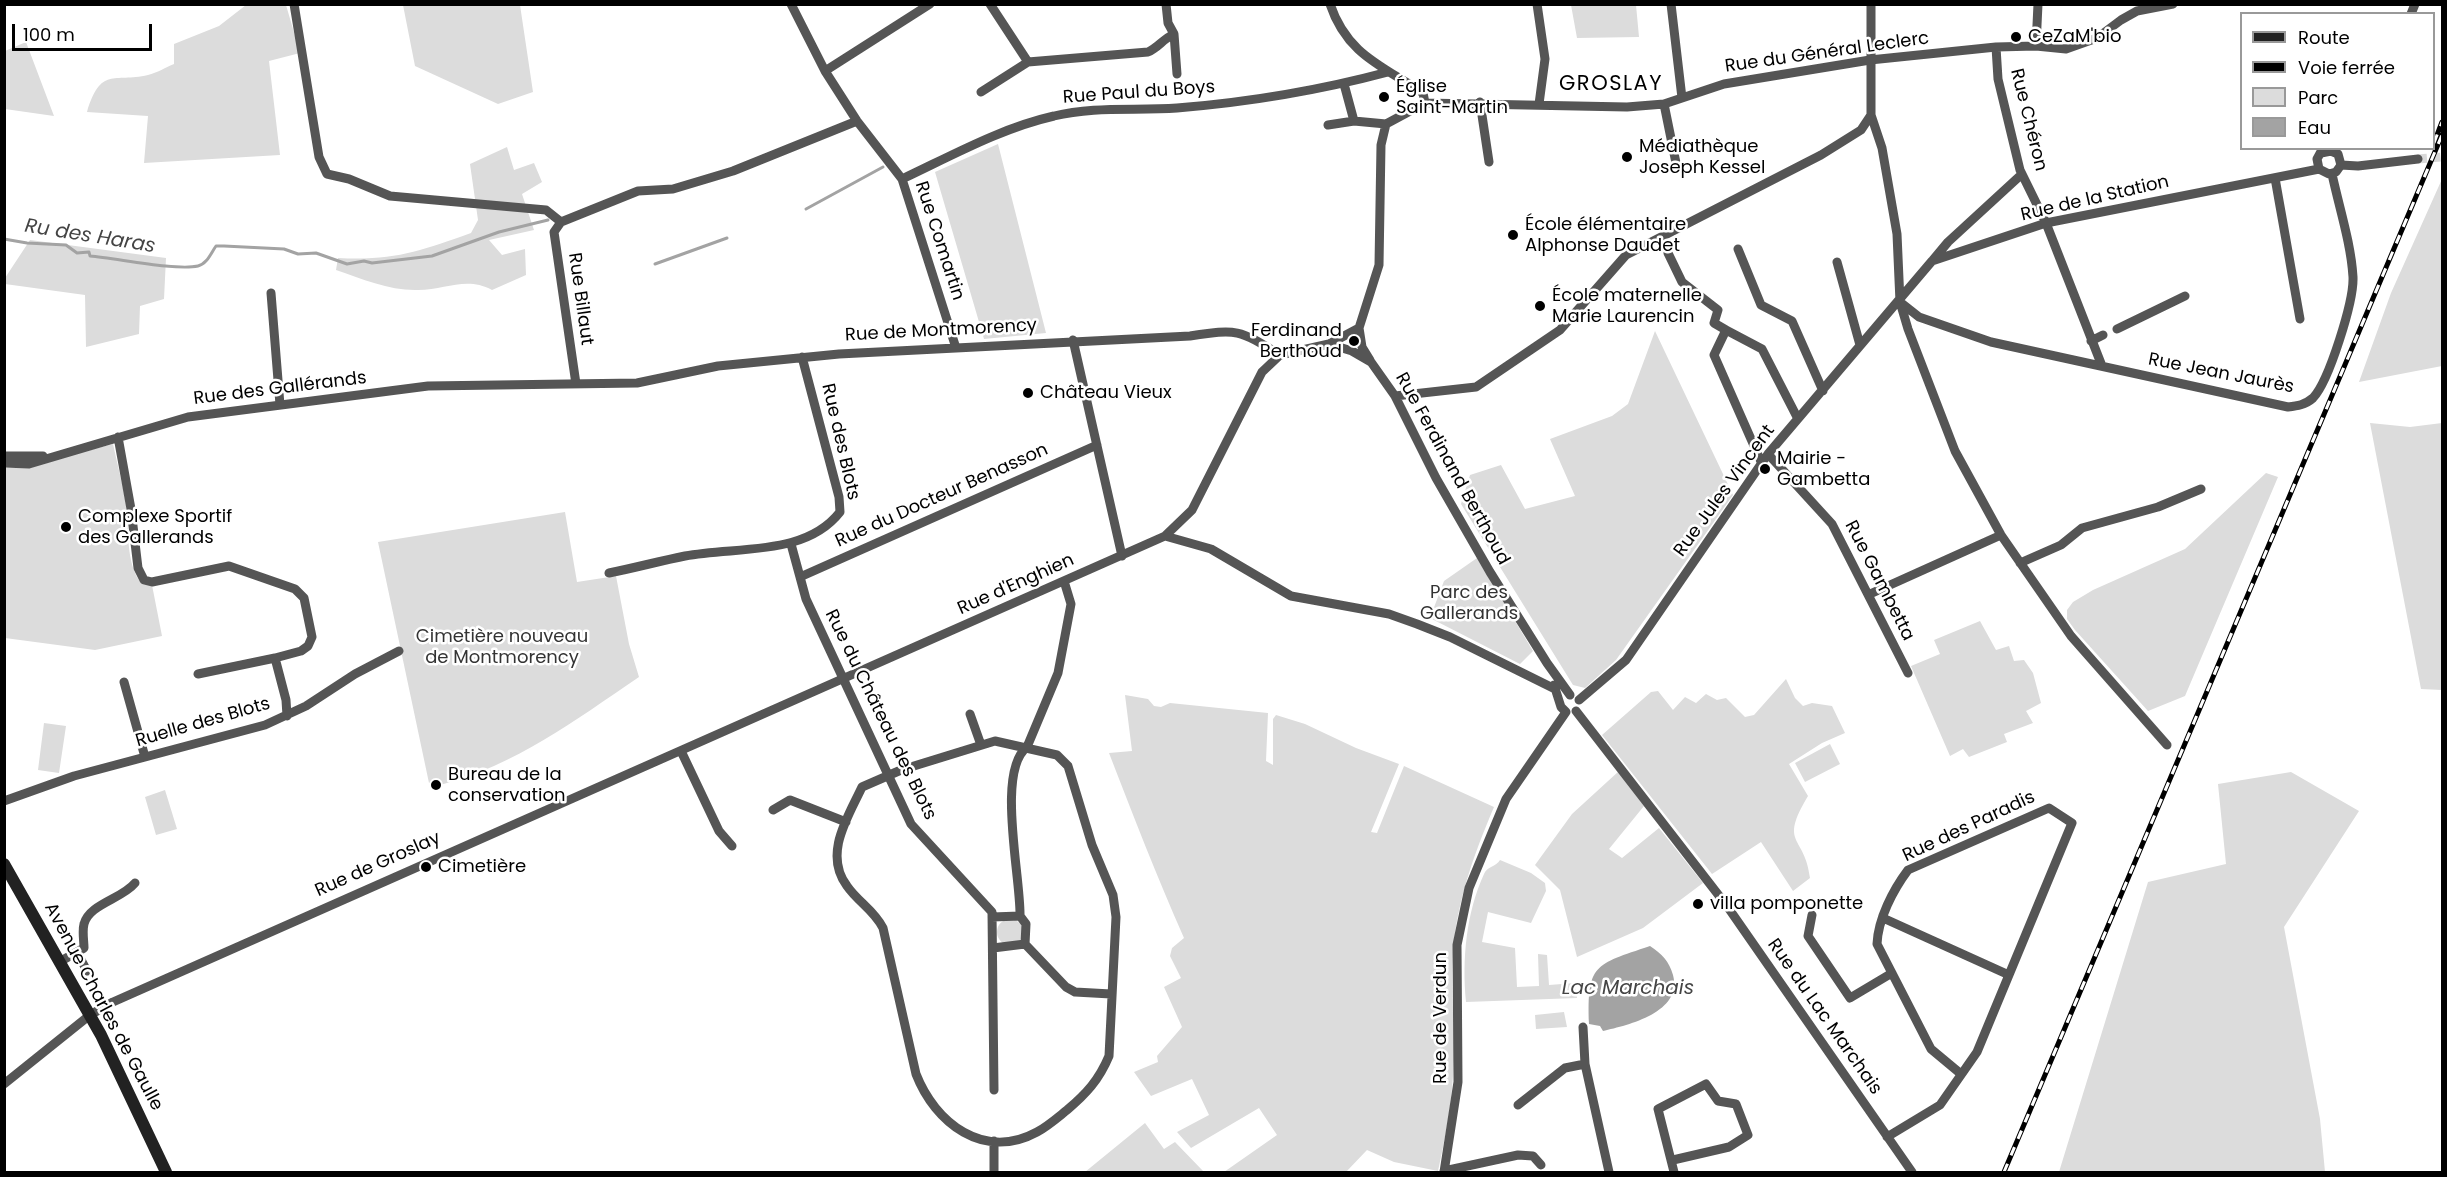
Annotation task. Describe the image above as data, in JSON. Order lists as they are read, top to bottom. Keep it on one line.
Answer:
{"streets":{"main road":["Avenue Charles de Gaulle"],"street":["Rue du Général Leclerc","Rue Paul du Boys","Rue Chéron","Rue de la Station","Rue Comartin","Rue Billaut","Rue de Montmorency","Rue Jean Jaurès","Rue des Gallérands","Rue des Blots","Rue Ferdinand Berthoud","Rue Jules Vincent","Rue du Docteur Benasson","Rue Gambetta","Rue d'Enghien","Rue du Château des Blots","Ruelle des Blots","Rue des Paradis","Rue de Groslay","Rue du Lac Marchais","Rue de Verdun"]},"crossings":[["Rue du Général Leclerc","Rue Chéron"],["Rue Paul du Boys","Rue Comartin"],["Rue Chéron","Rue de la Station"],["Rue Chéron","Rue Jean Jaurès"],["Rue de la Station","Rue Jean Jaurès"],["Rue Comartin","Rue de Montmorency"],["Rue Billaut","Rue de Montmorency"],["Rue de Montmorency","Rue des Gallérands"],["Rue de Montmorency","Rue des Blots"],["Rue de Montmorency","Rue d'Enghien"],["Rue Jean Jaurès","Rue Jules Vincent"],["Rue des Blots","Rue du Château des Blots"],["Rue Ferdinand Berthoud","Rue Jules Vincent"],["Rue Ferdinand Berthoud","Rue du Lac Marchais"],["Rue Ferdinand Berthoud","Rue de Verdun"],["Rue Jules Vincent","Rue Gambetta"],["Rue Jules Vincent","Rue du Lac Marchais"],["Rue Jules Vincent","Rue de Verdun"],["Rue du Docteur Benasson","Rue du Château des Blots"],["Rue d'Enghien","Rue du Château des Blots"],["Rue d'Enghien","Rue de Groslay"],["Rue des Paradis","Rue du Lac Marchais"],["Rue de Groslay","Avenue Charles de Gaulle"],["Rue du Lac Marchais","Rue de Verdun"]],"districts":["GROSLAY"],"water":["Ru des Haras","Lac Marchais"],"parks":["Parc des Gallerands","Cimetière nouveau de Montmorency"],"places":["CeZaM'bio","Église Saint-Martin","Médiathèque Joseph Kessel","École élémentaire Alphonse Daudet","École maternelle Marie Laurencin","Ferdinand Berthoud","Château Vieux","Mairie - Gambetta","Complexe Sportif des Gallerands","Bureau de la conservation","Cimetière","villa pomponette"],"legend":["Route","Voie ferrée","Parc","Eau"],"scale_bar":"100 m"}
